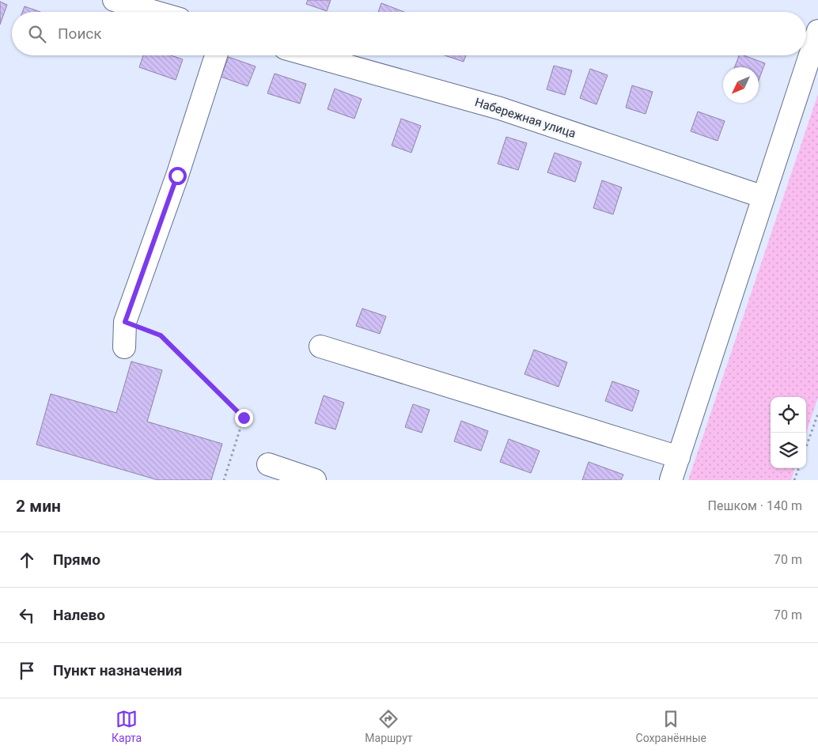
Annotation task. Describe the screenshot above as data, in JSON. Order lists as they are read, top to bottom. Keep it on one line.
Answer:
{"streets":{"street":["Набережная улица"]},"north":"bottom left","page":{"search":"Поиск","heading":["2 мин","Пешком · 140 m"],"list":[["Прямо","70 m"],["Налево","70 m"],"Пункт назначения"],"nav":["Карта","Маршрут","Сохранённые"]}}
